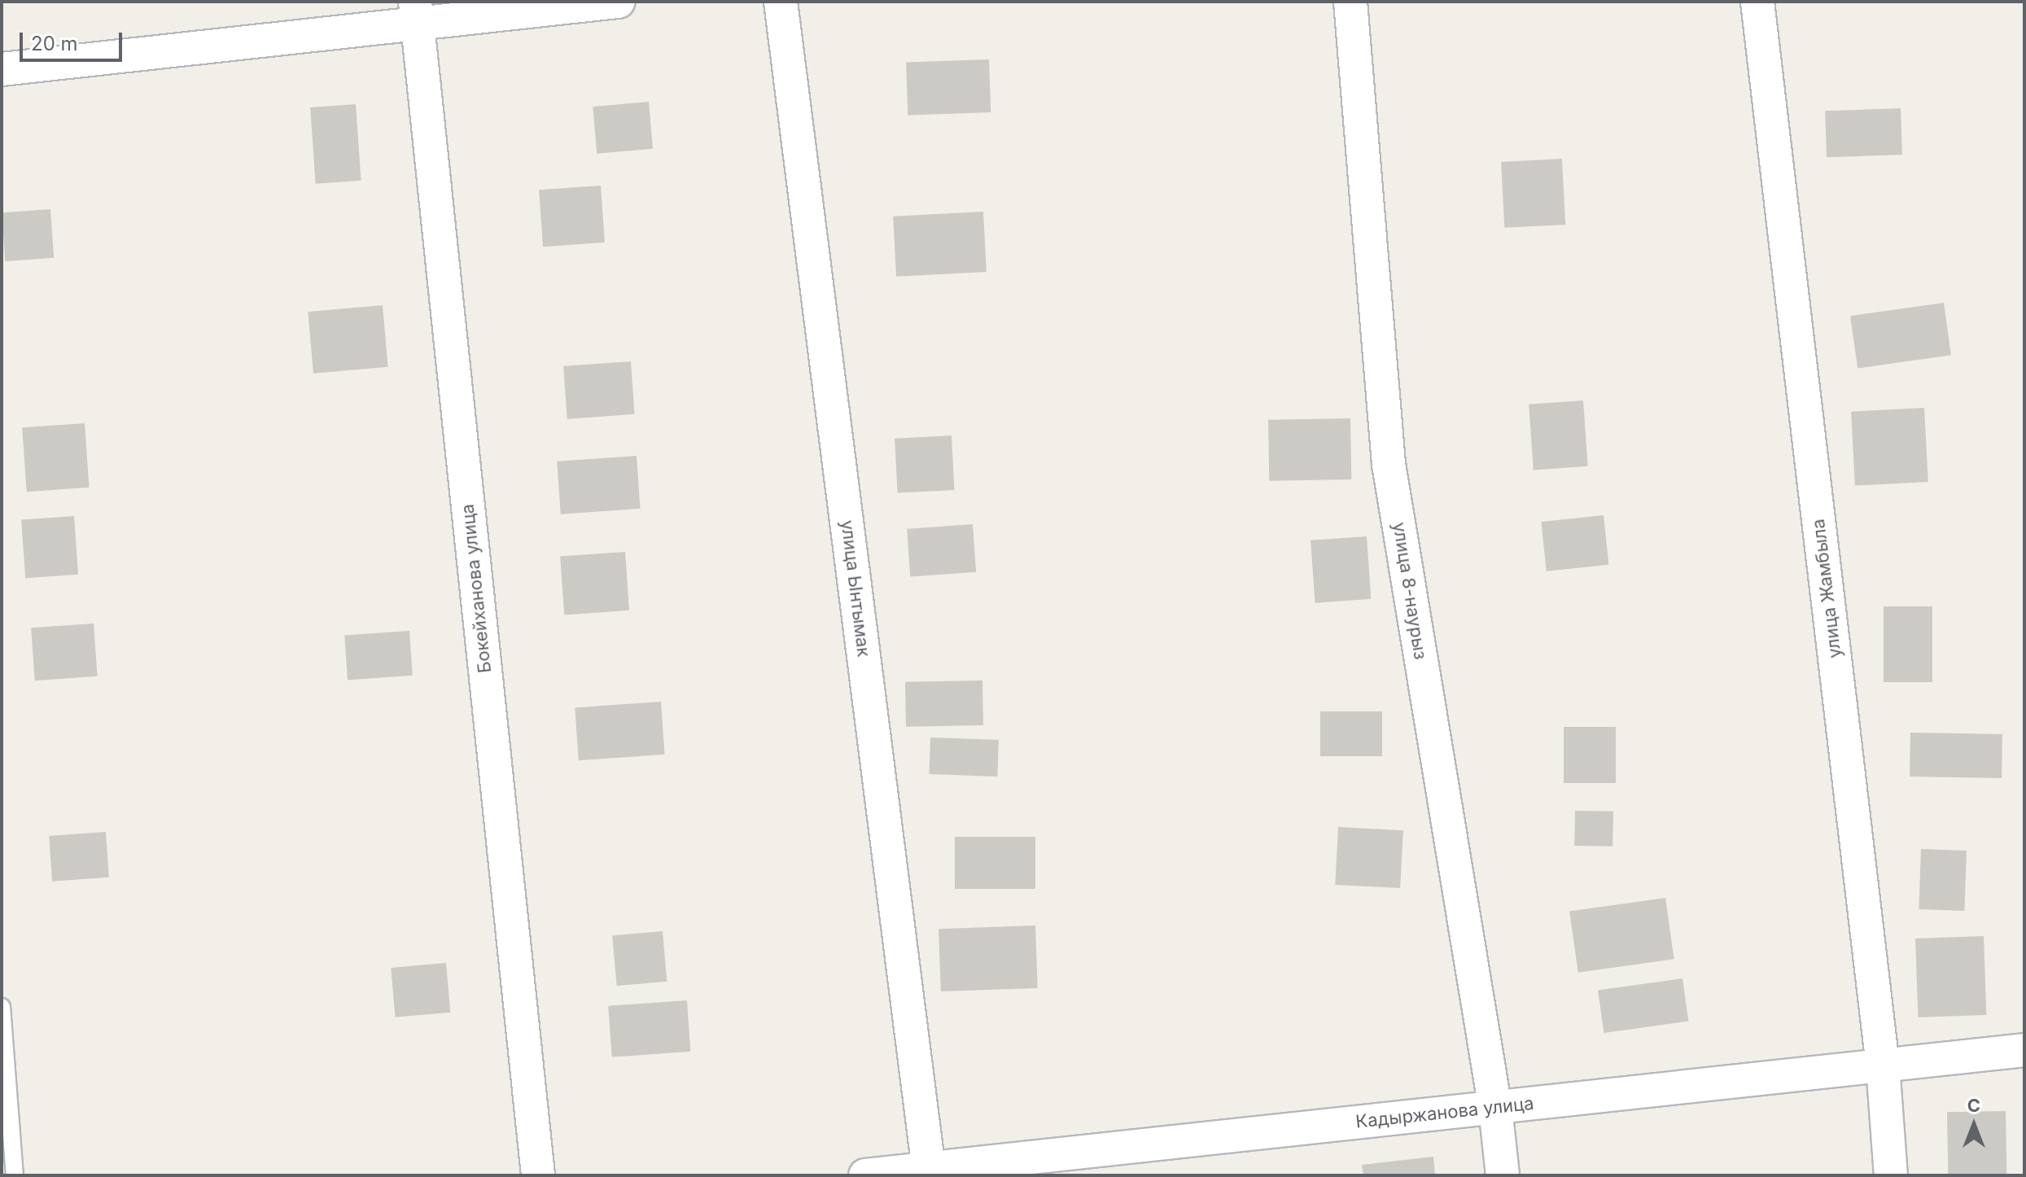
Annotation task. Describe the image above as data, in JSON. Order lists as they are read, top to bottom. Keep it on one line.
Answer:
{"streets":{"street":["Бокейханова улица","улица Ынтымак","улица Жамбыла","улица 8-наурыз","Кадыржанова улица"]},"crossings":[["улица Ынтымак","Кадыржанова улица"],["улица Жамбыла","Кадыржанова улица"],["улица 8-наурыз","Кадыржанова улица"]],"scale_bar":"20 m","north":"top"}
